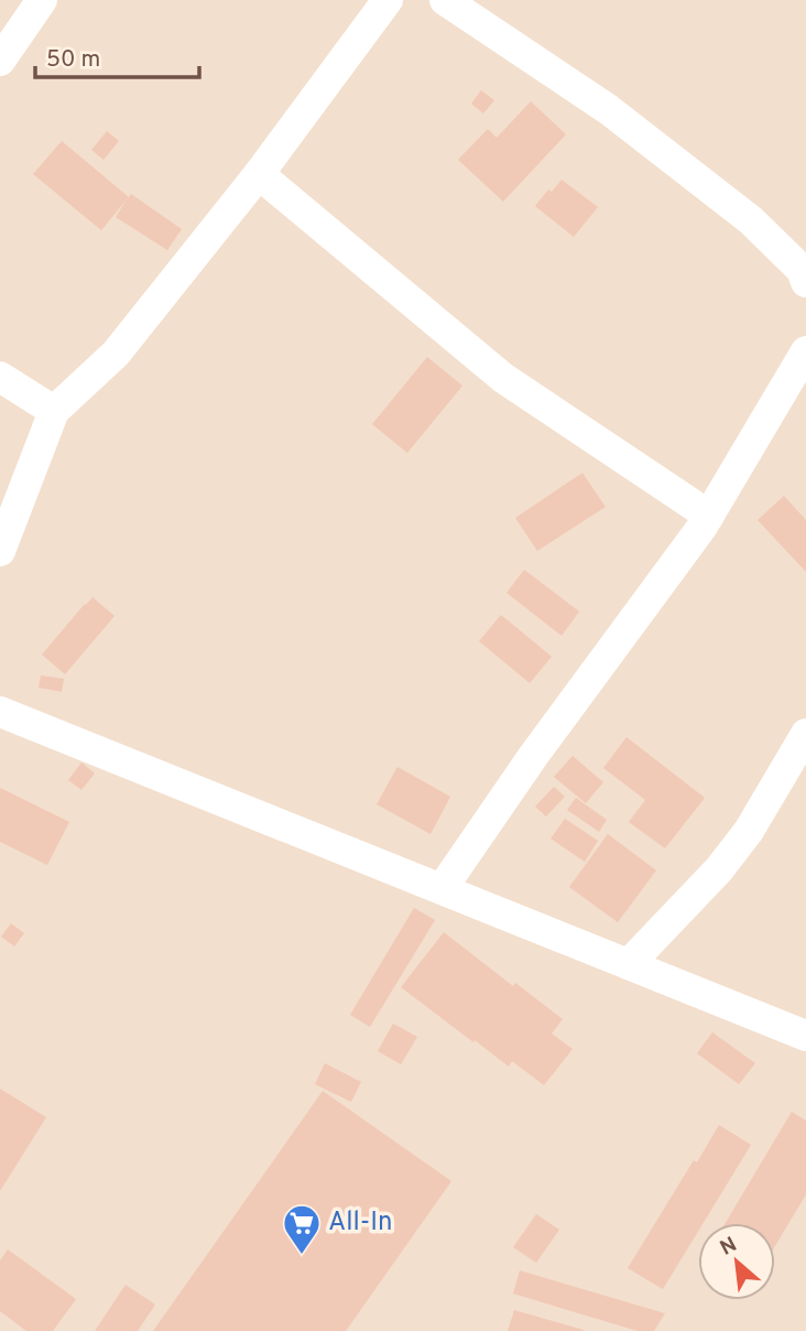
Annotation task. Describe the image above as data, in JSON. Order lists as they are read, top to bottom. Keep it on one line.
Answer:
{"places":{"supermarket":["All-In"]},"scale_bar":"50 m","north":"top left"}
